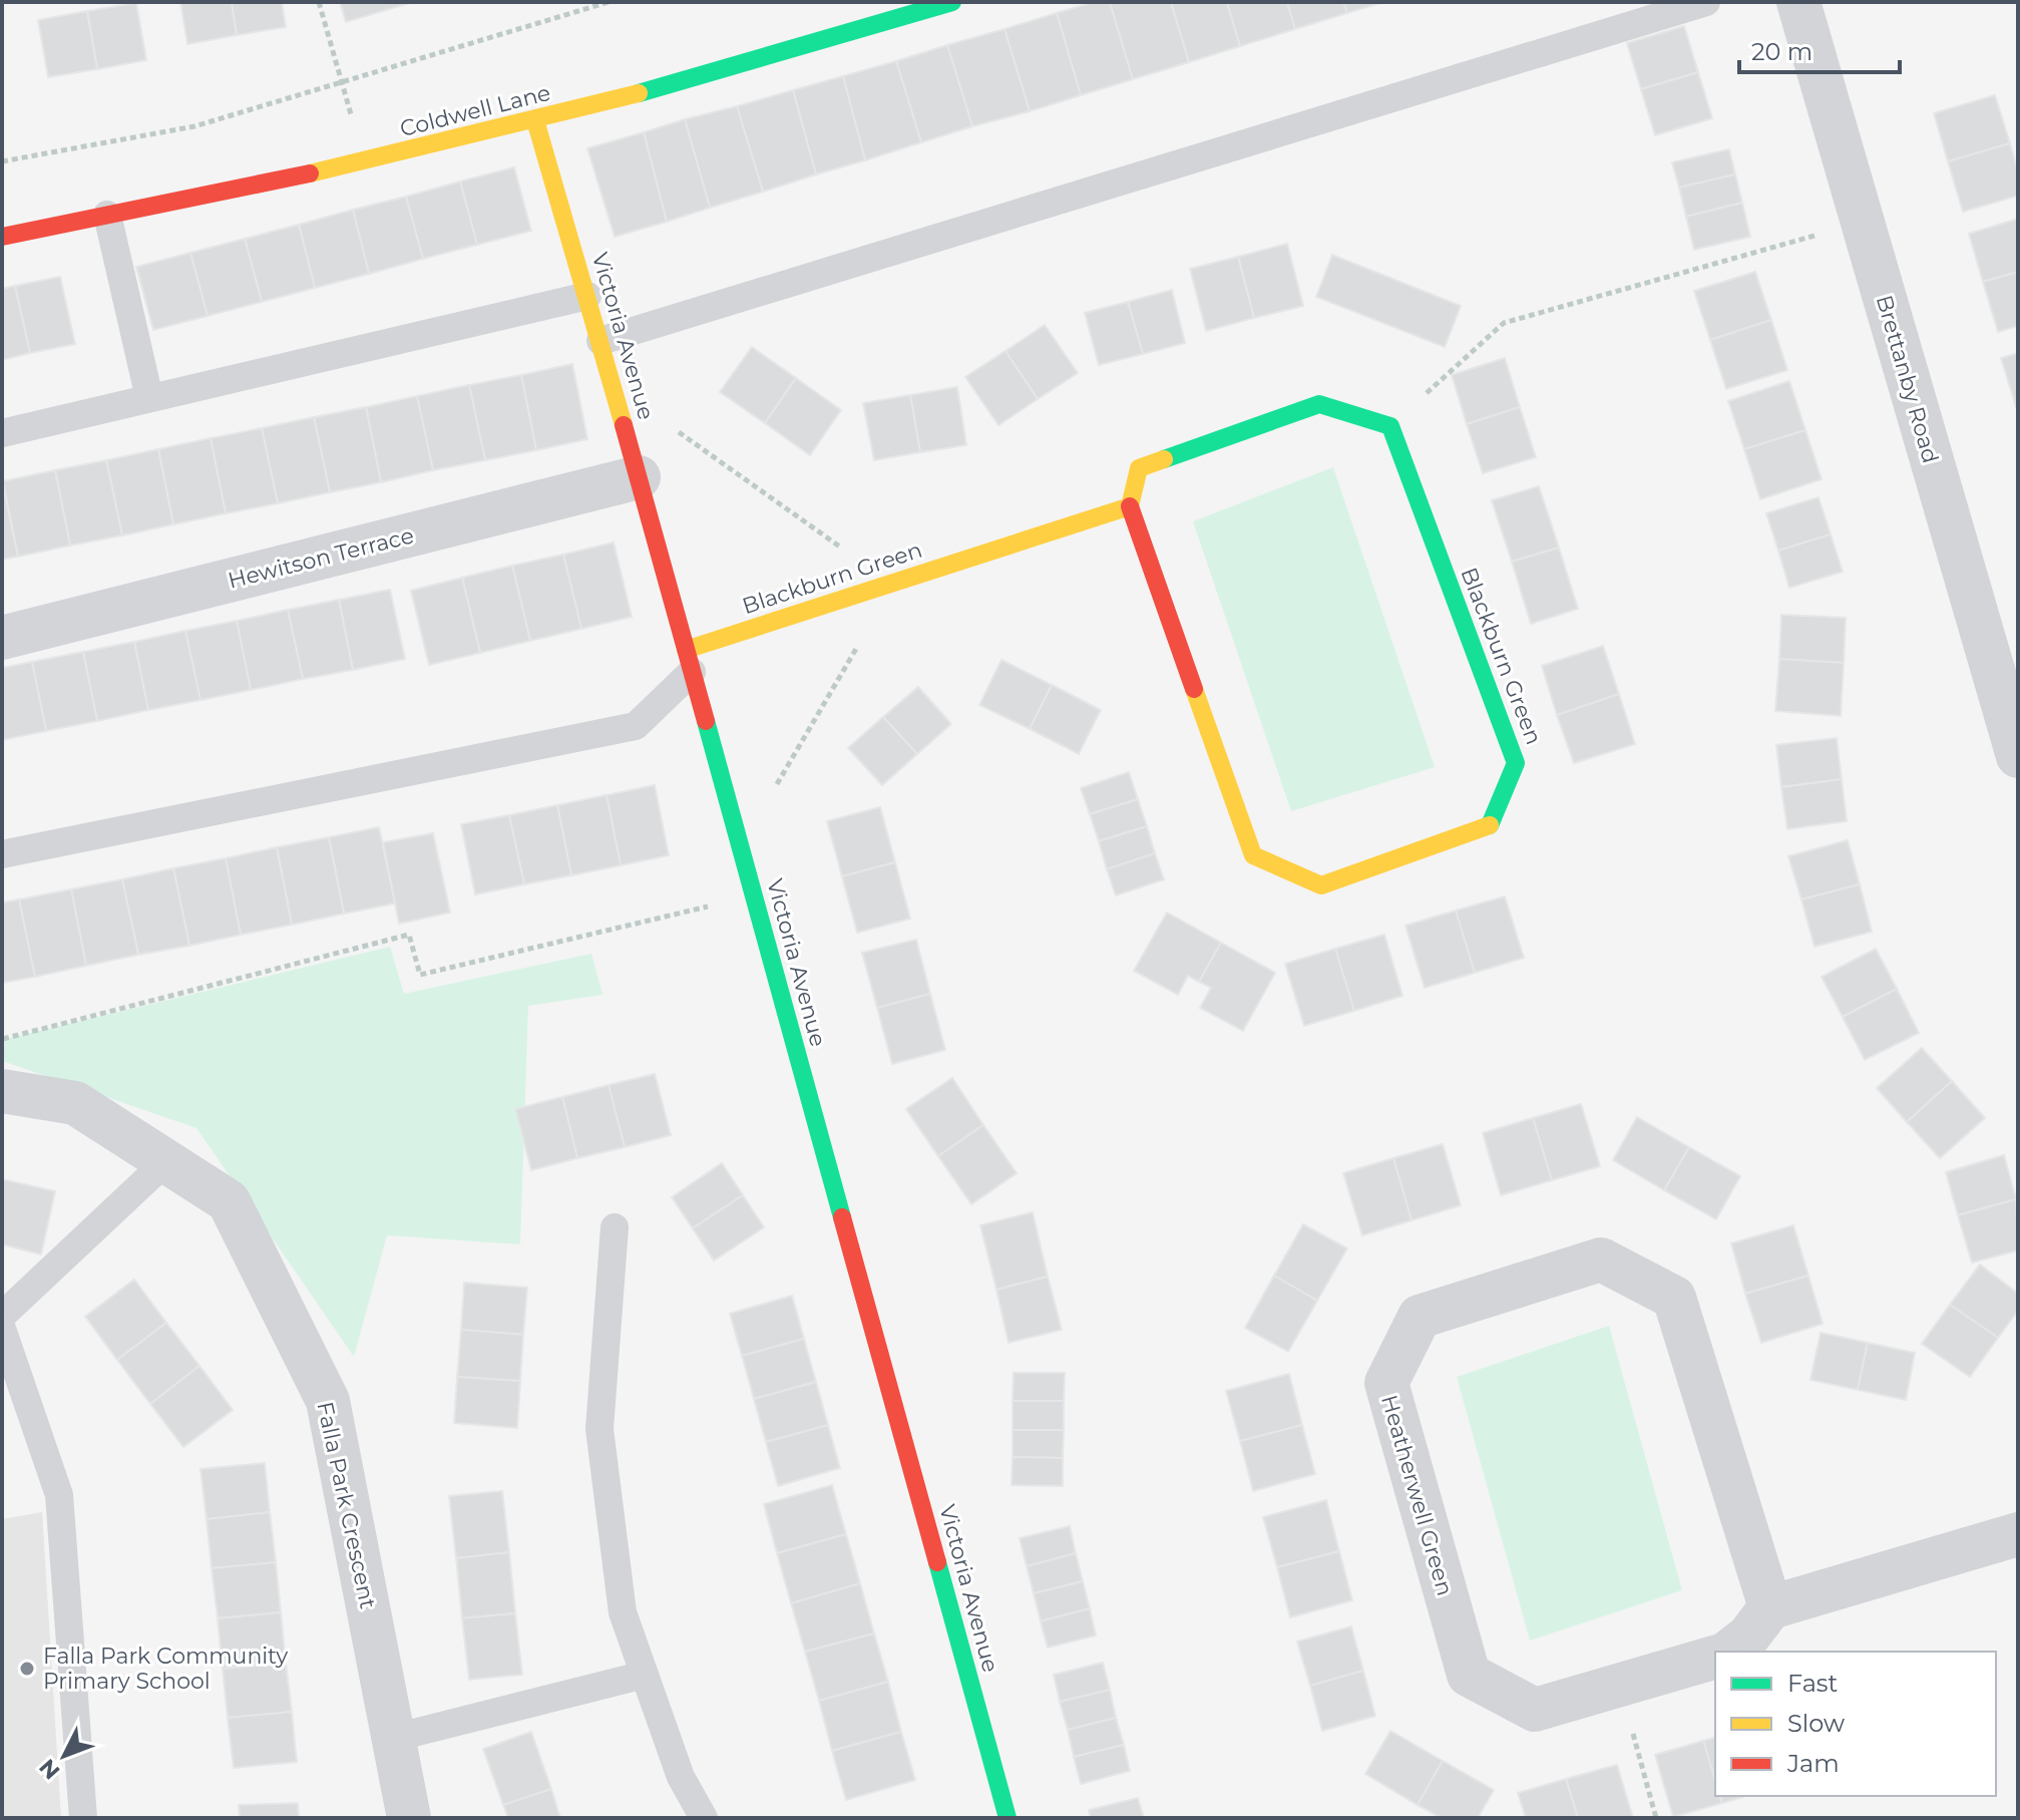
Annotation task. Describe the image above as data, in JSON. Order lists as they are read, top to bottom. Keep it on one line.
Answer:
{"streets":{"street":["Coldwell Lane","Victoria Avenue","Brettanby Road","Hewitson Terrace","Blackburn Green","Heatherwell Green","Falla Park Crescent"]},"crossings":[["Coldwell Lane","Victoria Avenue"],["Victoria Avenue","Hewitson Terrace"],["Victoria Avenue","Blackburn Green"]],"places":["Falla Park Community Primary School"],"legend":["Fast","Slow","Jam"],"scale_bar":"20 m","north":"bottom left"}
